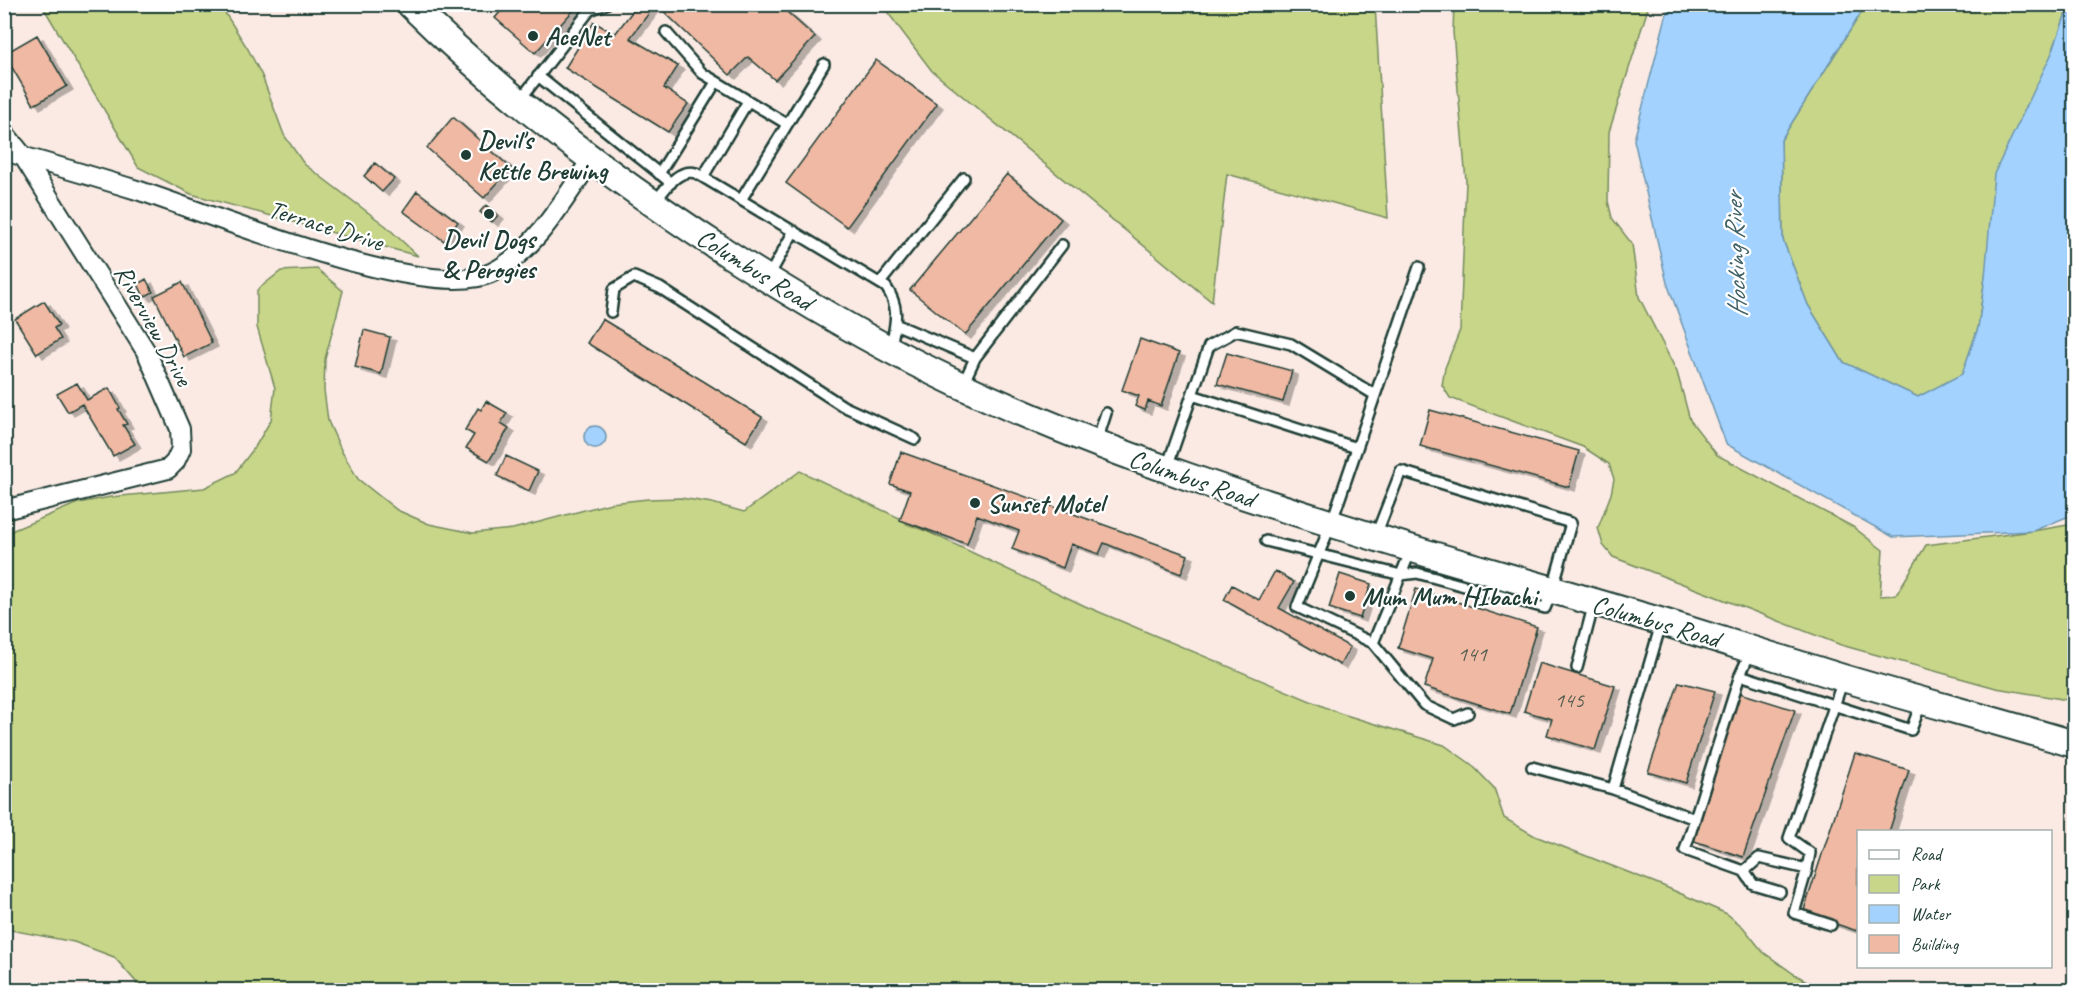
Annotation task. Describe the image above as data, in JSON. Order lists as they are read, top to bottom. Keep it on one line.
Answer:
{"streets":{"main road":["Columbus Road"],"street":["Terrace Drive","Riverview Drive"]},"crossings":[["Terrace Drive","Columbus Road"],["Terrace Drive","Riverview Drive"]],"water":["Hocking River"],"places":["AceNet","Devil's Kettle Brewing","Devil Dogs & Perogies","Sunset Motel","Mum Mum HIbachi"],"house_numbers":["141","145"],"legend":["Road","Park","Water","Building"]}
